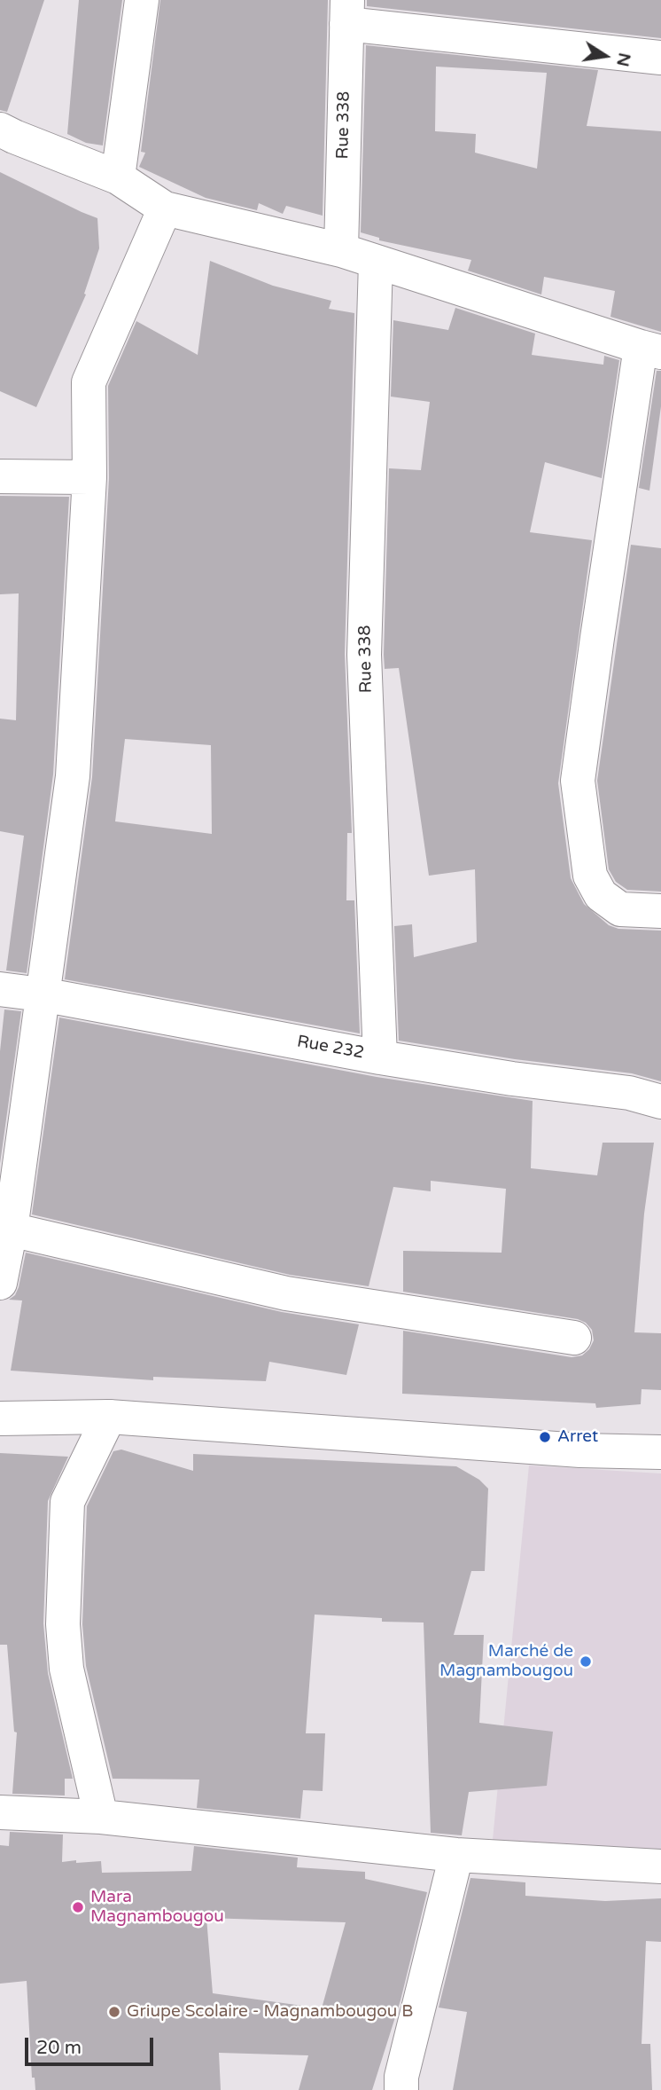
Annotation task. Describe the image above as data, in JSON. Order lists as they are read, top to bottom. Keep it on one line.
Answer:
{"streets":{"street":["Rue 338","Rue 232"]},"crossings":[["Rue 338","Rue 232"]],"places":["Arret","Marché de Magnambougou","Mara Magnambougou","Griupe Scolaire - Magnambougou B"],"scale_bar":"20 m","north":"right"}
